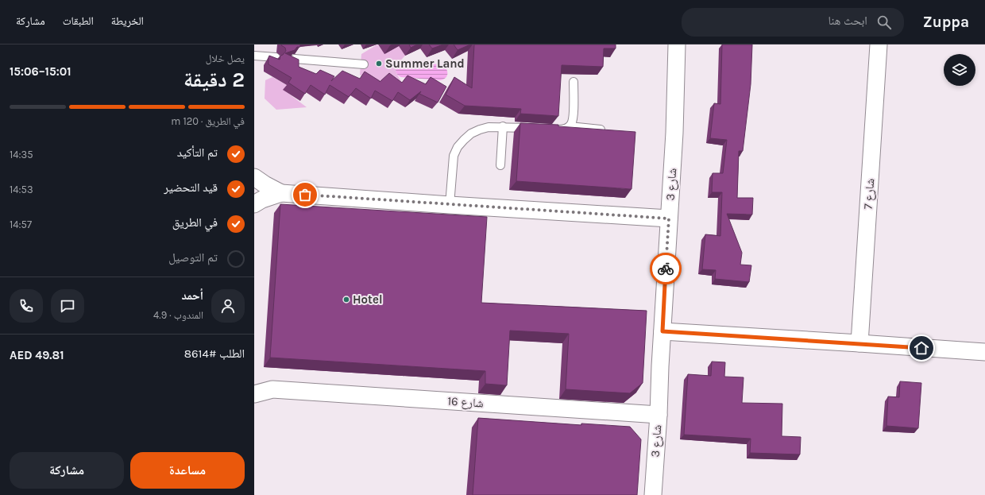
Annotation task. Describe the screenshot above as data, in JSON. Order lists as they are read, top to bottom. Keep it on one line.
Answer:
{"streets":{"street":["شارع 3","شارع 7","شارع 16"]},"crossings":[["شارع 3","شارع 16"]],"places":["Summer Land","Hotel"],"page":{"header":"Zuppa","search":"ابحث هنا","nav":["الخريطة","الطبقات","مشاركة"],"heading":["2 دقيقة","يصل خلال","15:01–15:06"],"panel":["أحمد","المندوب · 4.9","الطلب #8614","AED 49.81"],"bar":"في الطريق · 120 m","list":[["تم التأكيد","14:35"],["قيد التحضير","14:53"],["في الطريق","14:57"],"تم التوصيل"],"buttons":["مساعدة","مشاركة"]}}
